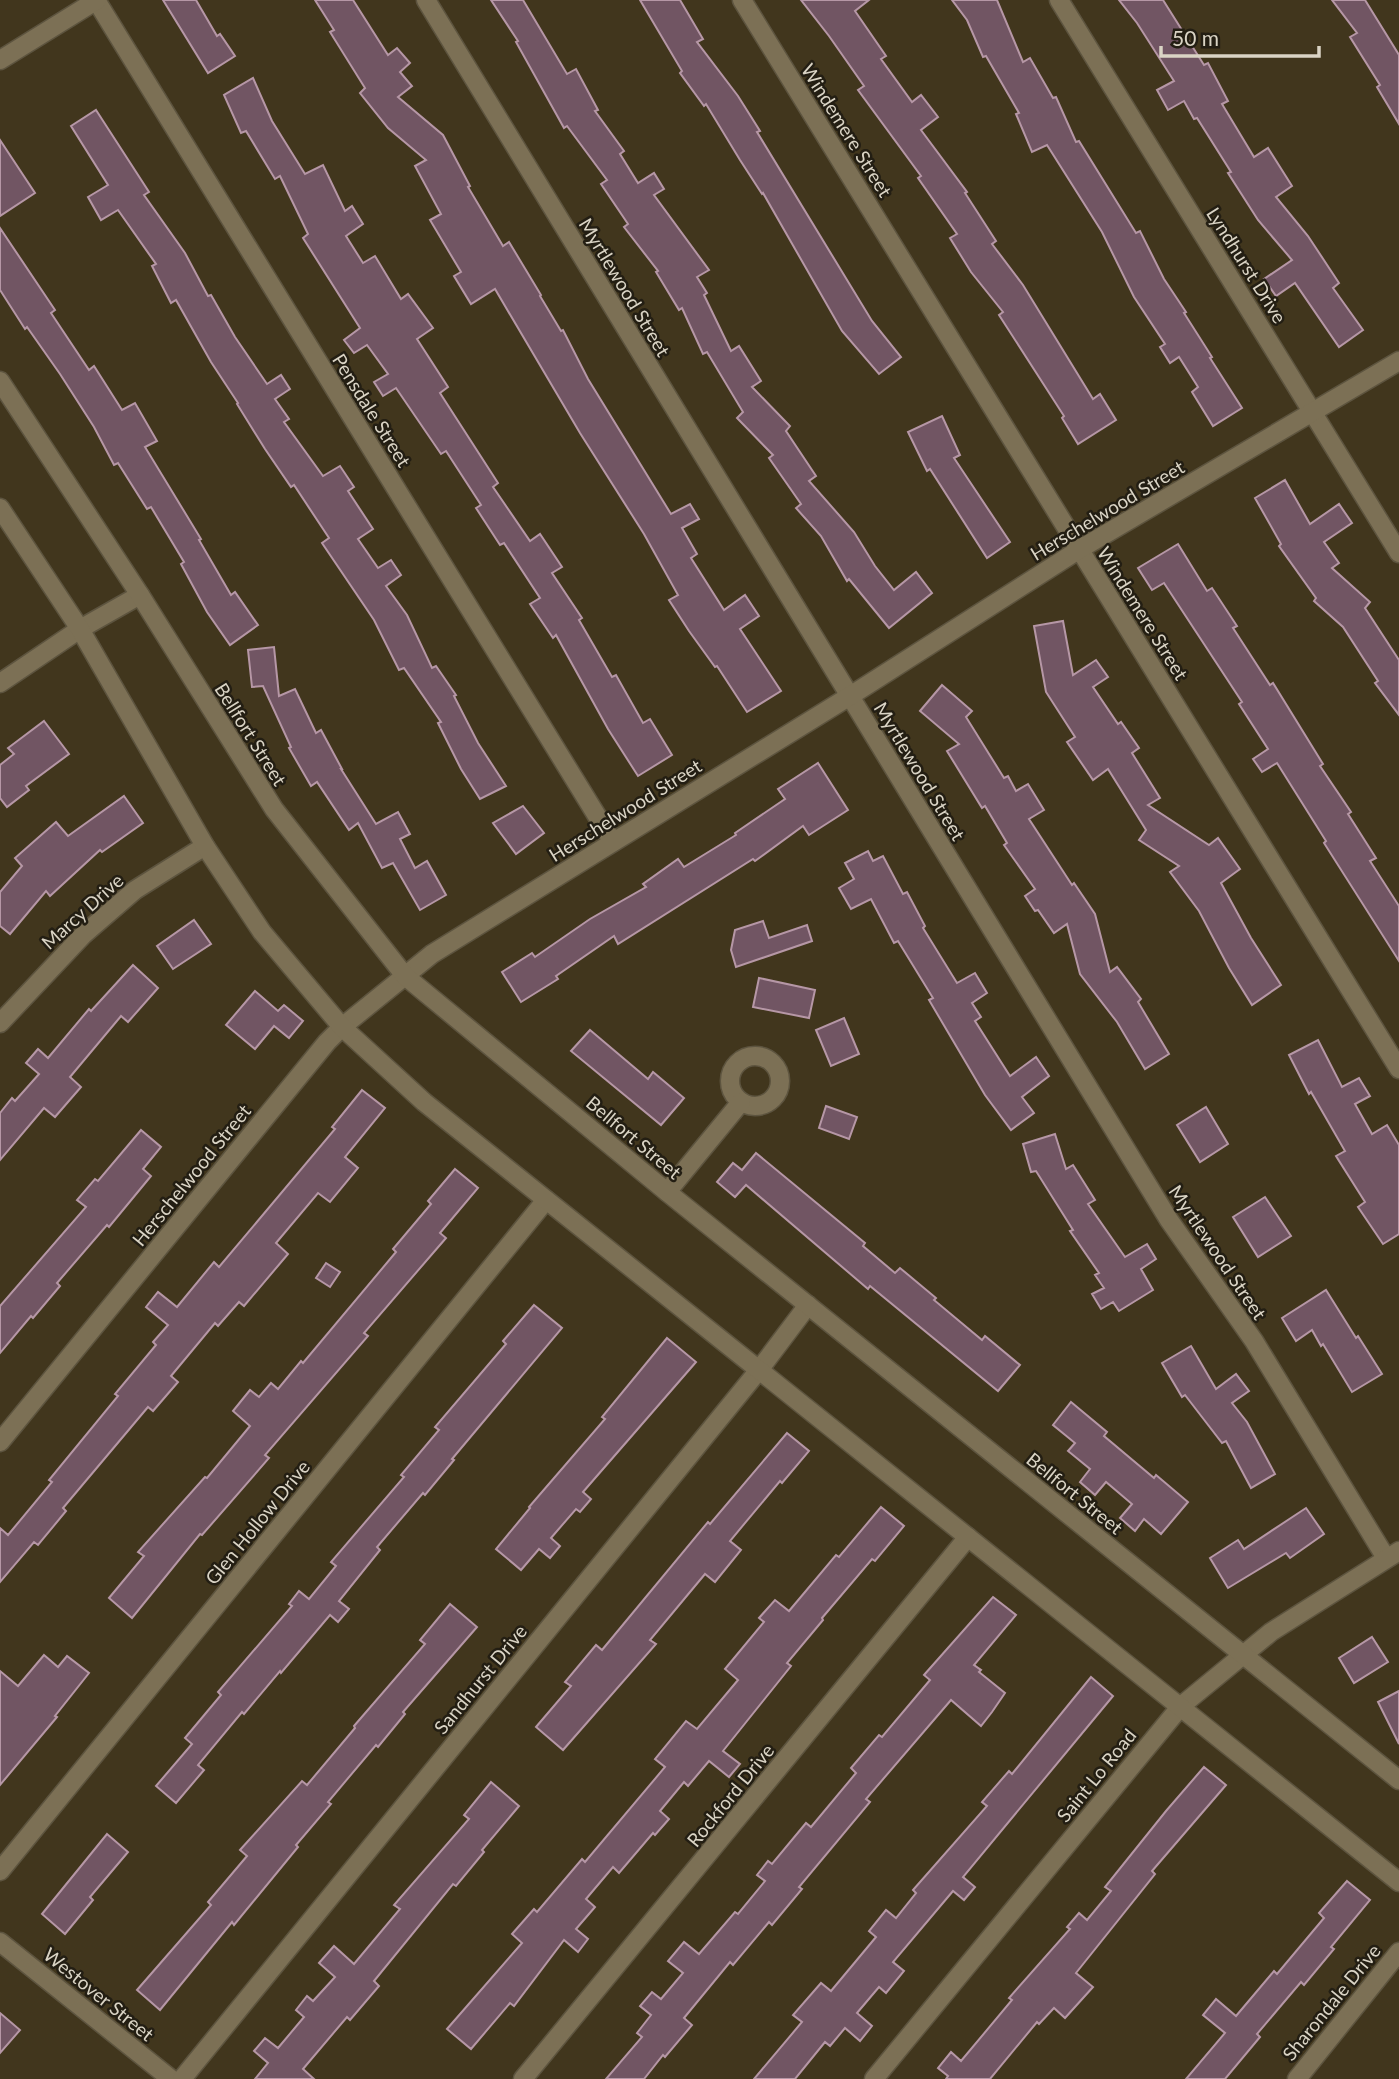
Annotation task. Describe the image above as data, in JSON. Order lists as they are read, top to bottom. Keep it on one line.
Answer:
{"streets":{"street":["Windemere Street","Lyndhurst Drive","Myrtlewood Street","Pensdale Street","Herschelwood Street","Bellfort Street","Marcy Drive","Glen Hollow Drive","Sandhurst Drive","Saint Lo Road","Rockford Drive","Westover Street","Sharondale Drive"]},"crossings":[["Windemere Street","Herschelwood Street"],["Lyndhurst Drive","Herschelwood Street"],["Myrtlewood Street","Herschelwood Street"],["Myrtlewood Street","Saint Lo Road"],["Pensdale Street","Herschelwood Street"],["Herschelwood Street","Bellfort Street"],["Bellfort Street","Sandhurst Drive"],["Bellfort Street","Saint Lo Road"]],"scale_bar":"50 m"}
